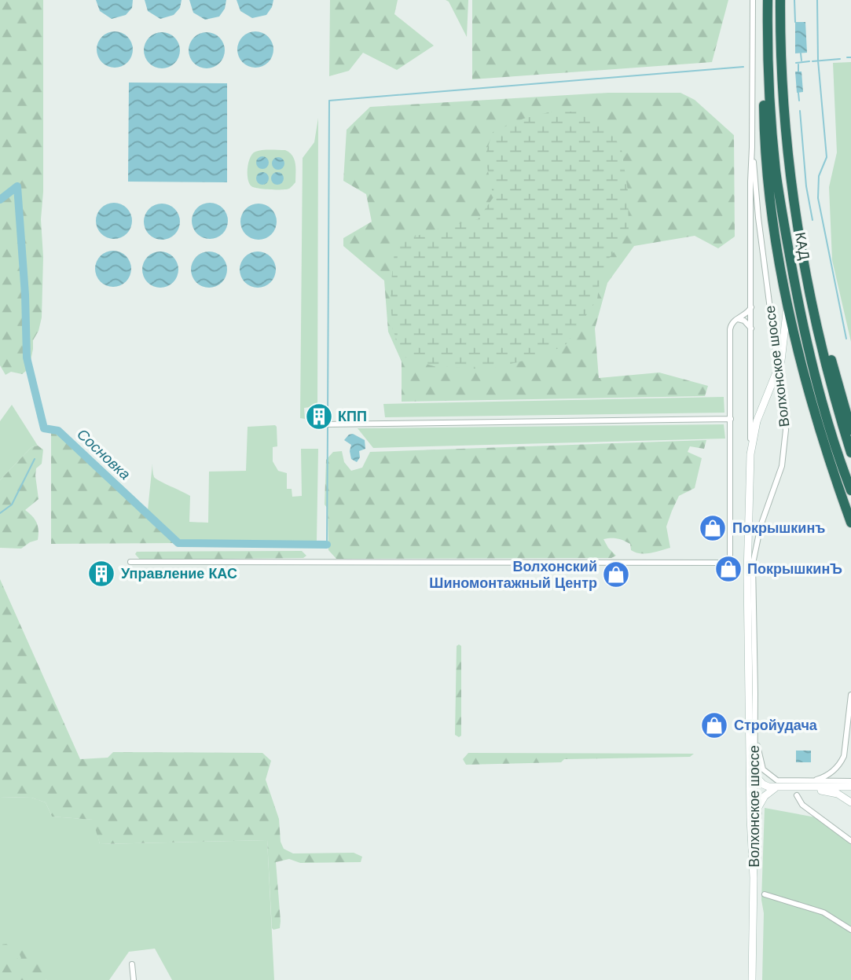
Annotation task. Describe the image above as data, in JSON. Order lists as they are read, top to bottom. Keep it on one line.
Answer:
{"streets":{"highway":["КАД"],"main road":["Волхонское шоссе"]},"water":["Сосновка"],"places":{"building":["КПП","Управление КАС"],"shop":["Покрышкинъ","ПокрышкинЪ","Волхонский Шиномонтажный Центр","Стройудача"]}}
